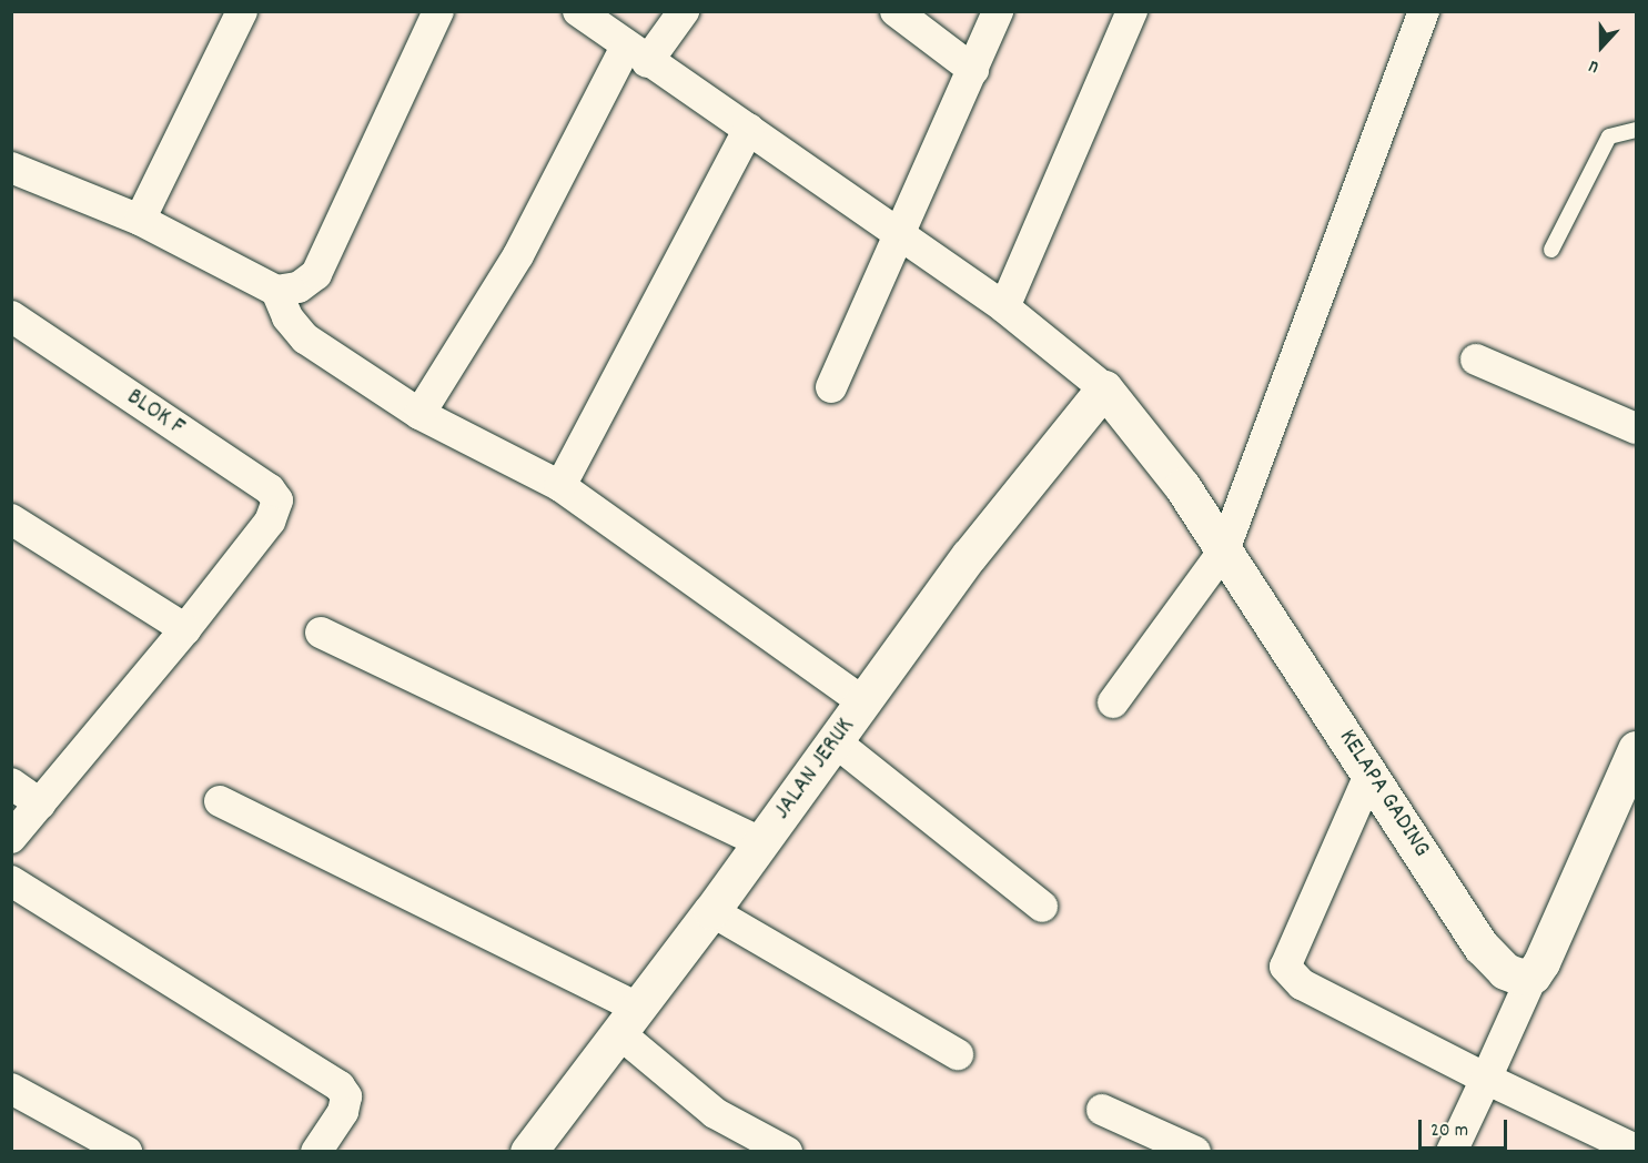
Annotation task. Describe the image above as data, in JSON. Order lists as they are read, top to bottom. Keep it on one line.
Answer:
{"streets":{"street":["BLOK F","JALAN JERUK","KELAPA GADING"]},"crossings":[["JALAN JERUK","KELAPA GADING"]],"scale_bar":"20 m","north":"bottom"}
